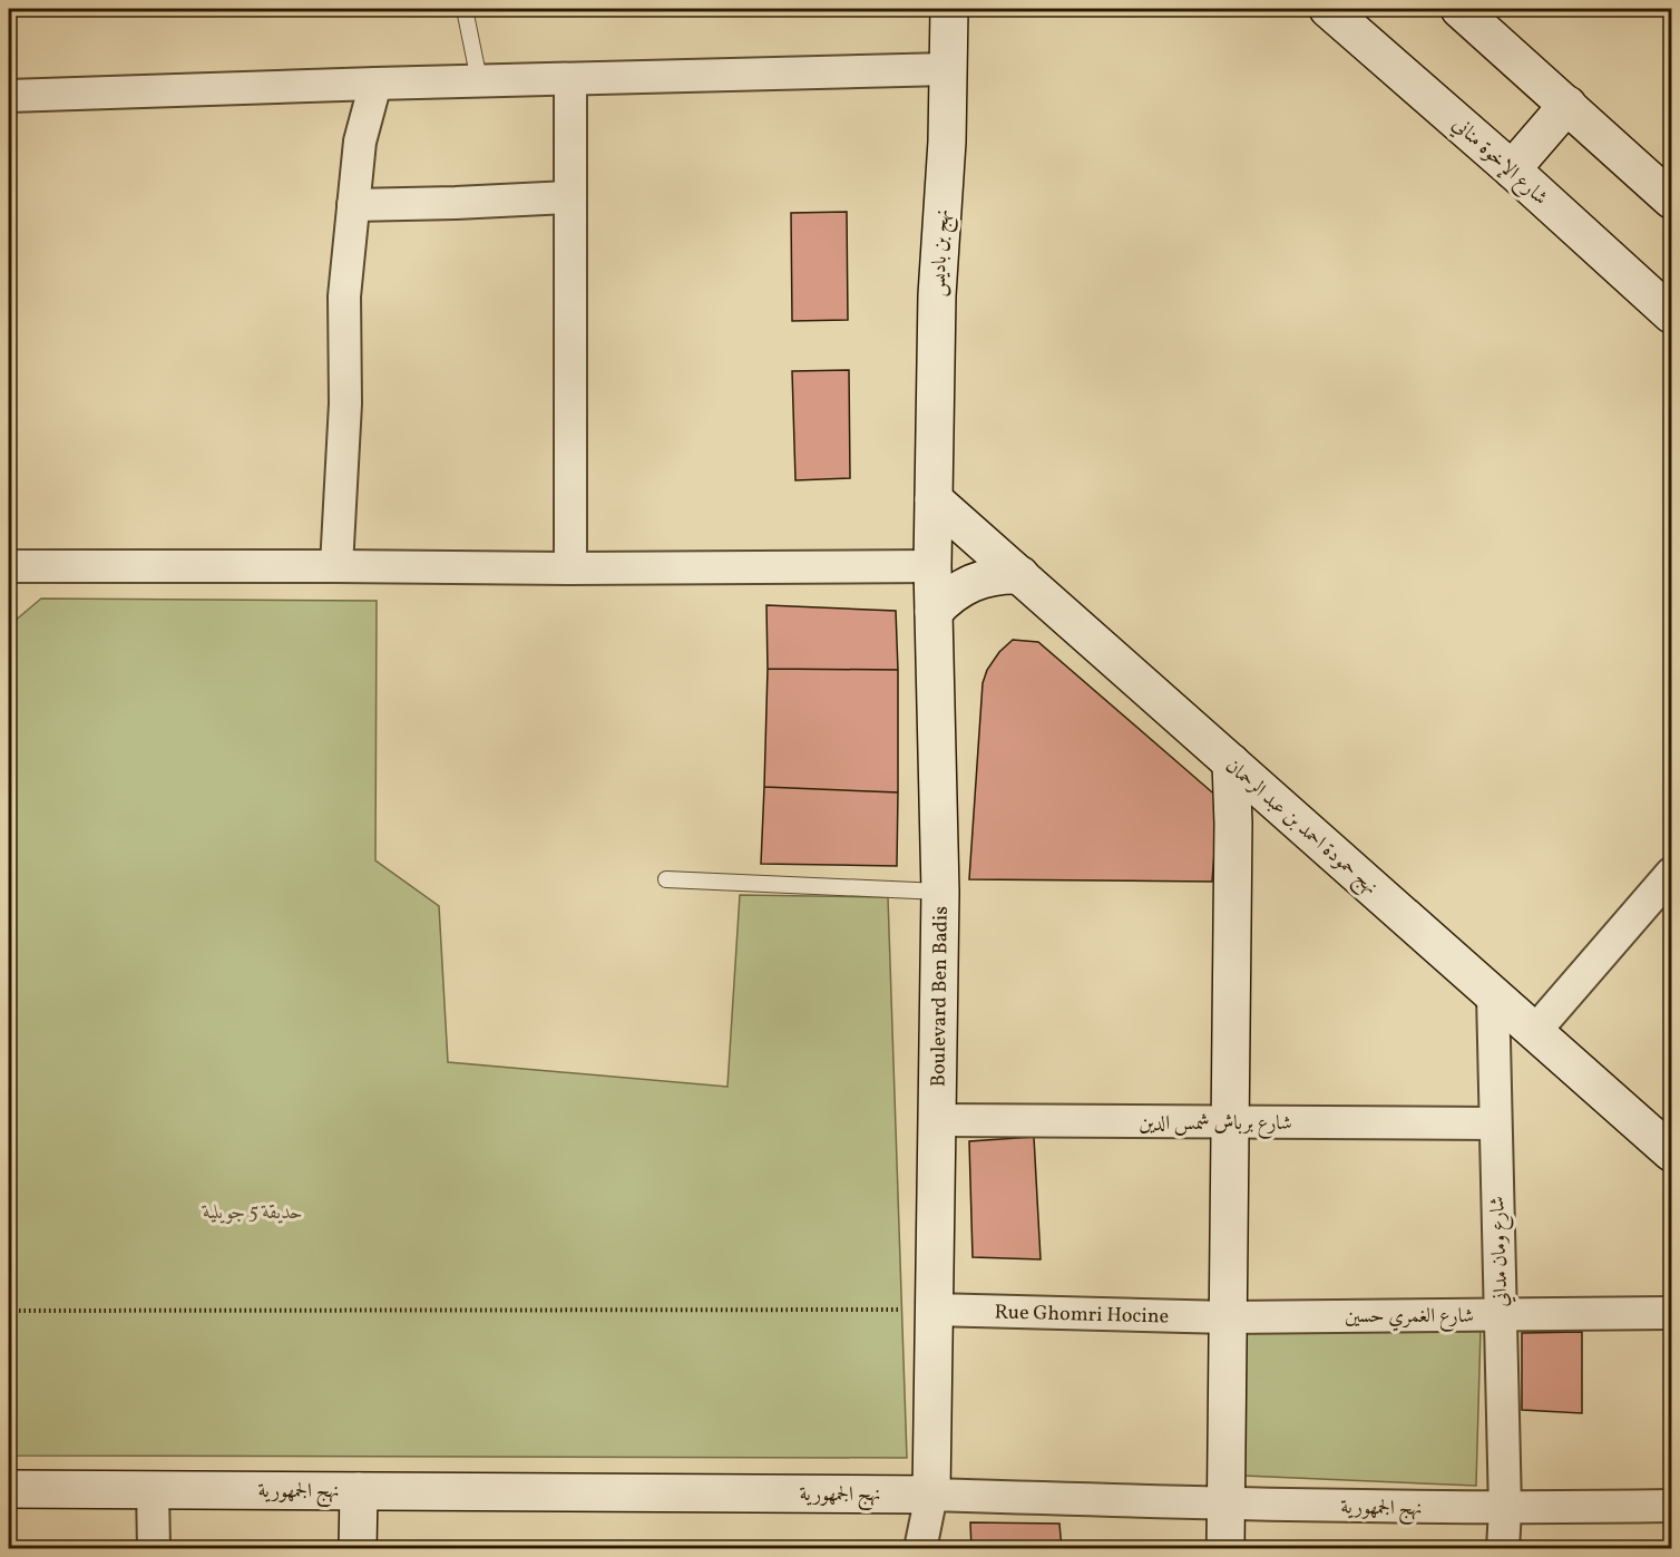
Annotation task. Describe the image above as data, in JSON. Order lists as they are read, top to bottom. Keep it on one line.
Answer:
{"streets":{"main road":["شارع الإخوة مناني","نهج بن باديس","نهج حمودة احمد بن عبد الرحمان","Boulevard Ben Badis","نهج الجمهورية"],"street":["شارع برباش شمس الدين","شارع ومان مداني","Rue Ghomri Hocine","شارع الغمري حسين"]},"crossings":[["نهج بن باديس","نهج حمودة احمد بن عبد الرحمان"],["نهج بن باديس","Boulevard Ben Badis"],["نهج حمودة احمد بن عبد الرحمان","Boulevard Ben Badis"],["نهج حمودة احمد بن عبد الرحمان","شارع ومان مداني"],["Boulevard Ben Badis","شارع برباش شمس الدين"],["Boulevard Ben Badis","Rue Ghomri Hocine"],["Boulevard Ben Badis","نهج الجمهورية"],["شارع برباش شمس الدين","شارع ومان مداني"],["شارع ومان مداني","شارع الغمري حسين"],["شارع ومان مداني","نهج الجمهورية"],["Rue Ghomri Hocine","شارع الغمري حسين"]],"parks":["حديقة 5 جويلية"]}
